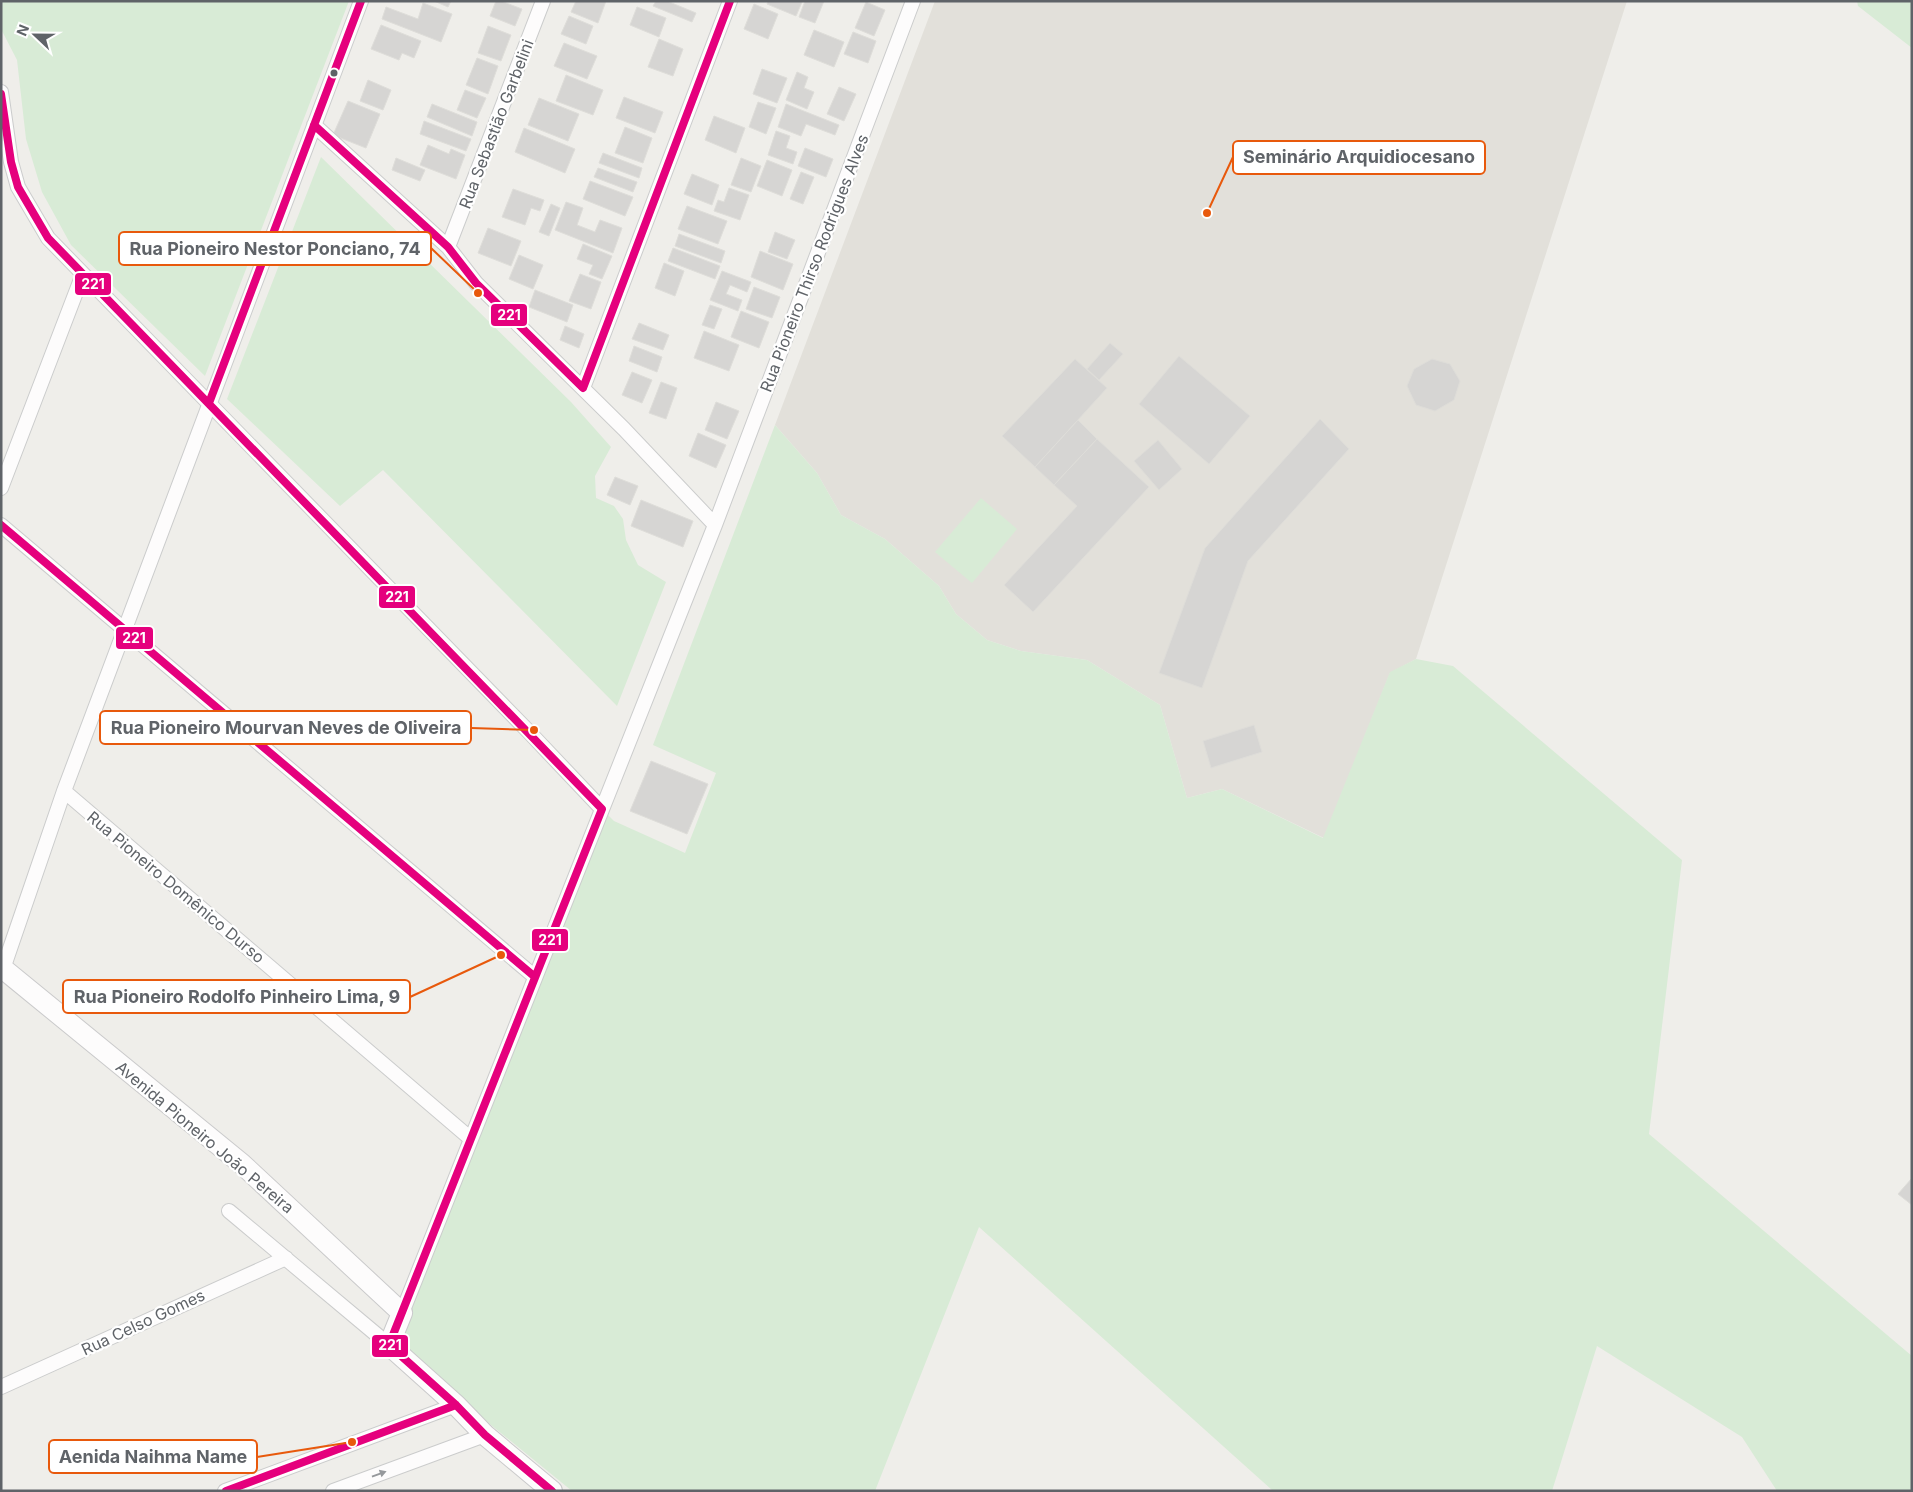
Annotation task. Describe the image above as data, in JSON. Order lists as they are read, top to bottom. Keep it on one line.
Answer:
{"streets":{"street":["Rua Sebastião Garbelini","Rua Pioneiro Thirso Rodrigues Alves","Rua Pioneiro Domênico Durso","Avenida Pioneiro João Pereira","Rua Celso Gomes"]},"crossings":[["Rua Pioneiro Thirso Rodrigues Alves","Rua Pioneiro Domênico Durso"],["Rua Pioneiro Thirso Rodrigues Alves","Avenida Pioneiro João Pereira"]],"places":["Seminário Arquidiocesano","Rua Pioneiro Nestor Ponciano, 74","Rua Pioneiro Mourvan Neves de Oliveira","Rua Pioneiro Rodolfo Pinheiro Lima, 9","Aenida Naihma Name"],"lines":["transit line 221"],"north":"left"}
